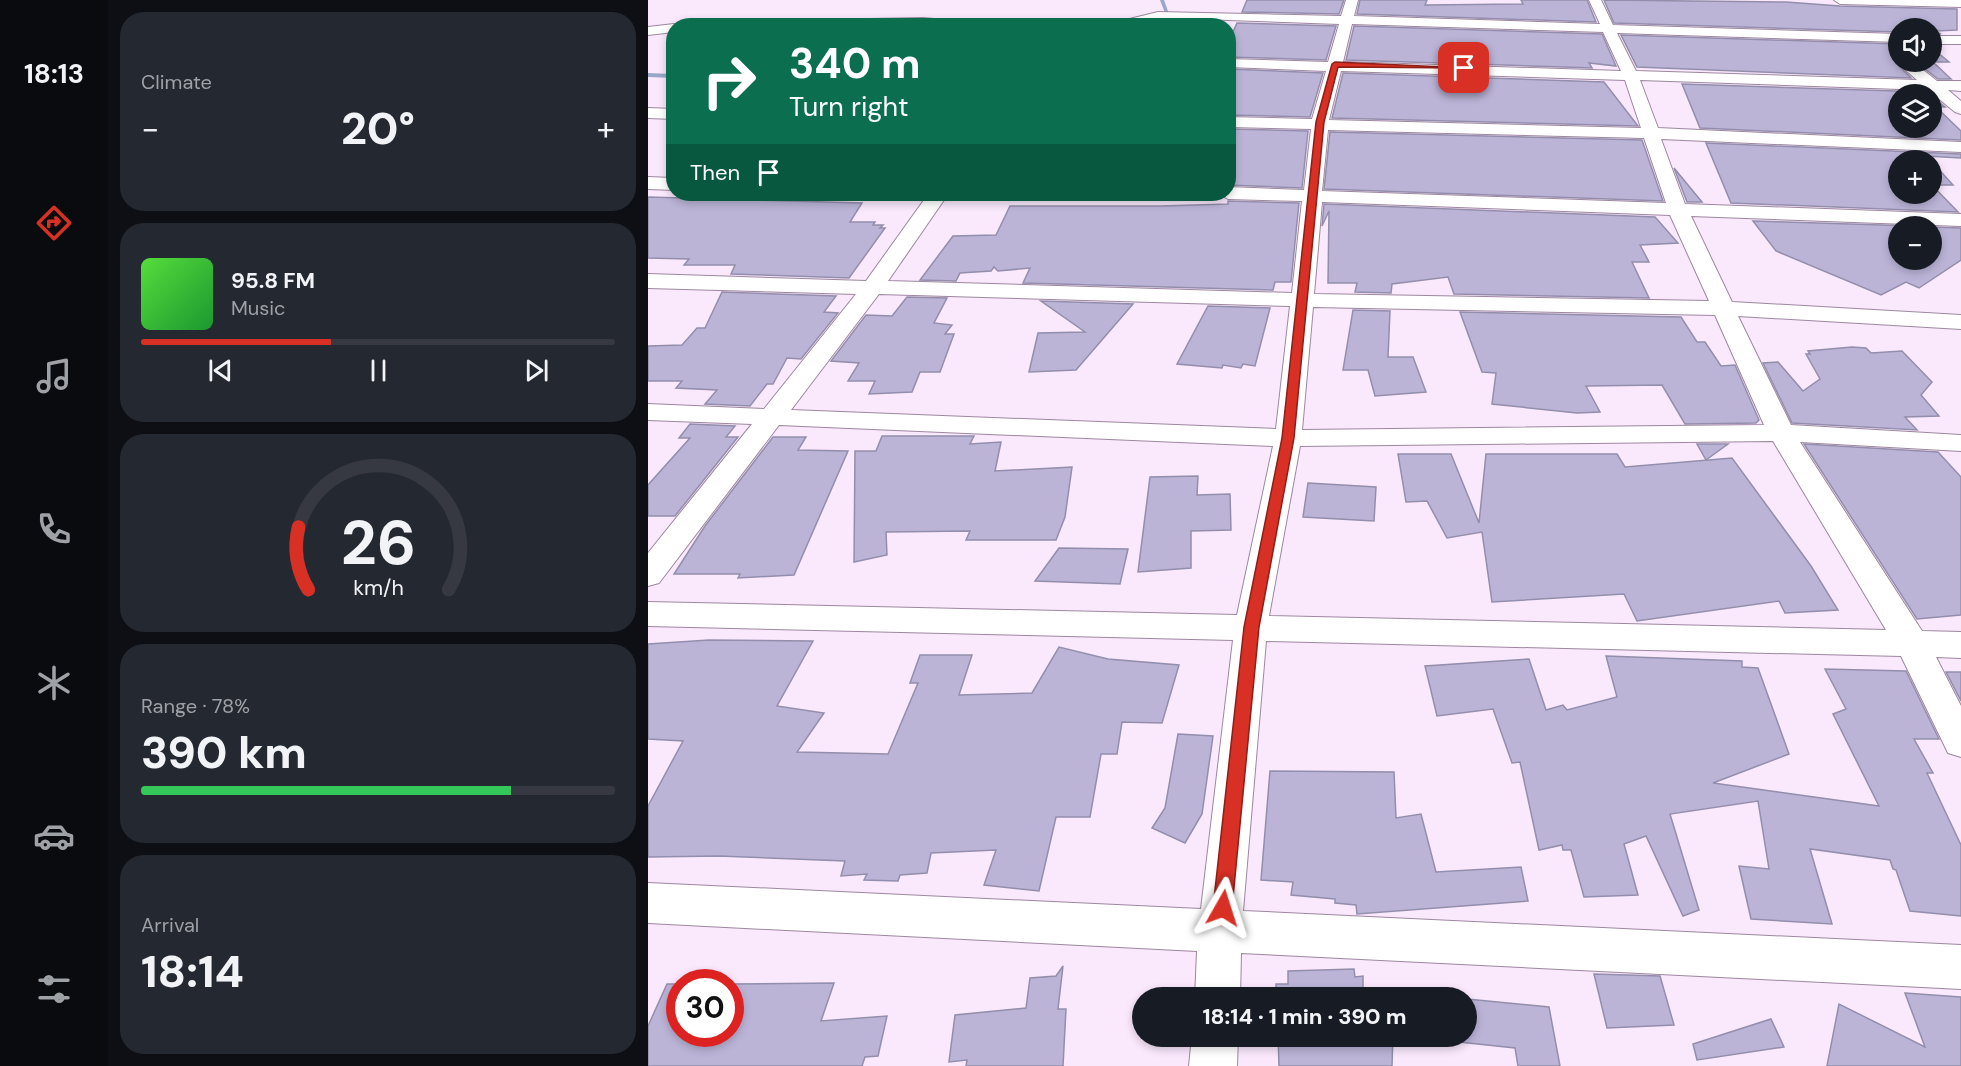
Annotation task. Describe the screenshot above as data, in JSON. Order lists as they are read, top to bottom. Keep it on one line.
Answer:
{"page":{"tabs":"18:13","tile":["Climate",["Range · 78%","390 km"],["Arrival","18:14"]],"map_buttons":["+","−"],"turn":["340 m","Turn right"],"heat":["−","20°","+"],"then":"Then","song":["95.8 FM","Music"],"limit":"30","trip":"18:14 · 1 min · 390 m","gauge":["26","km/h"]}}
